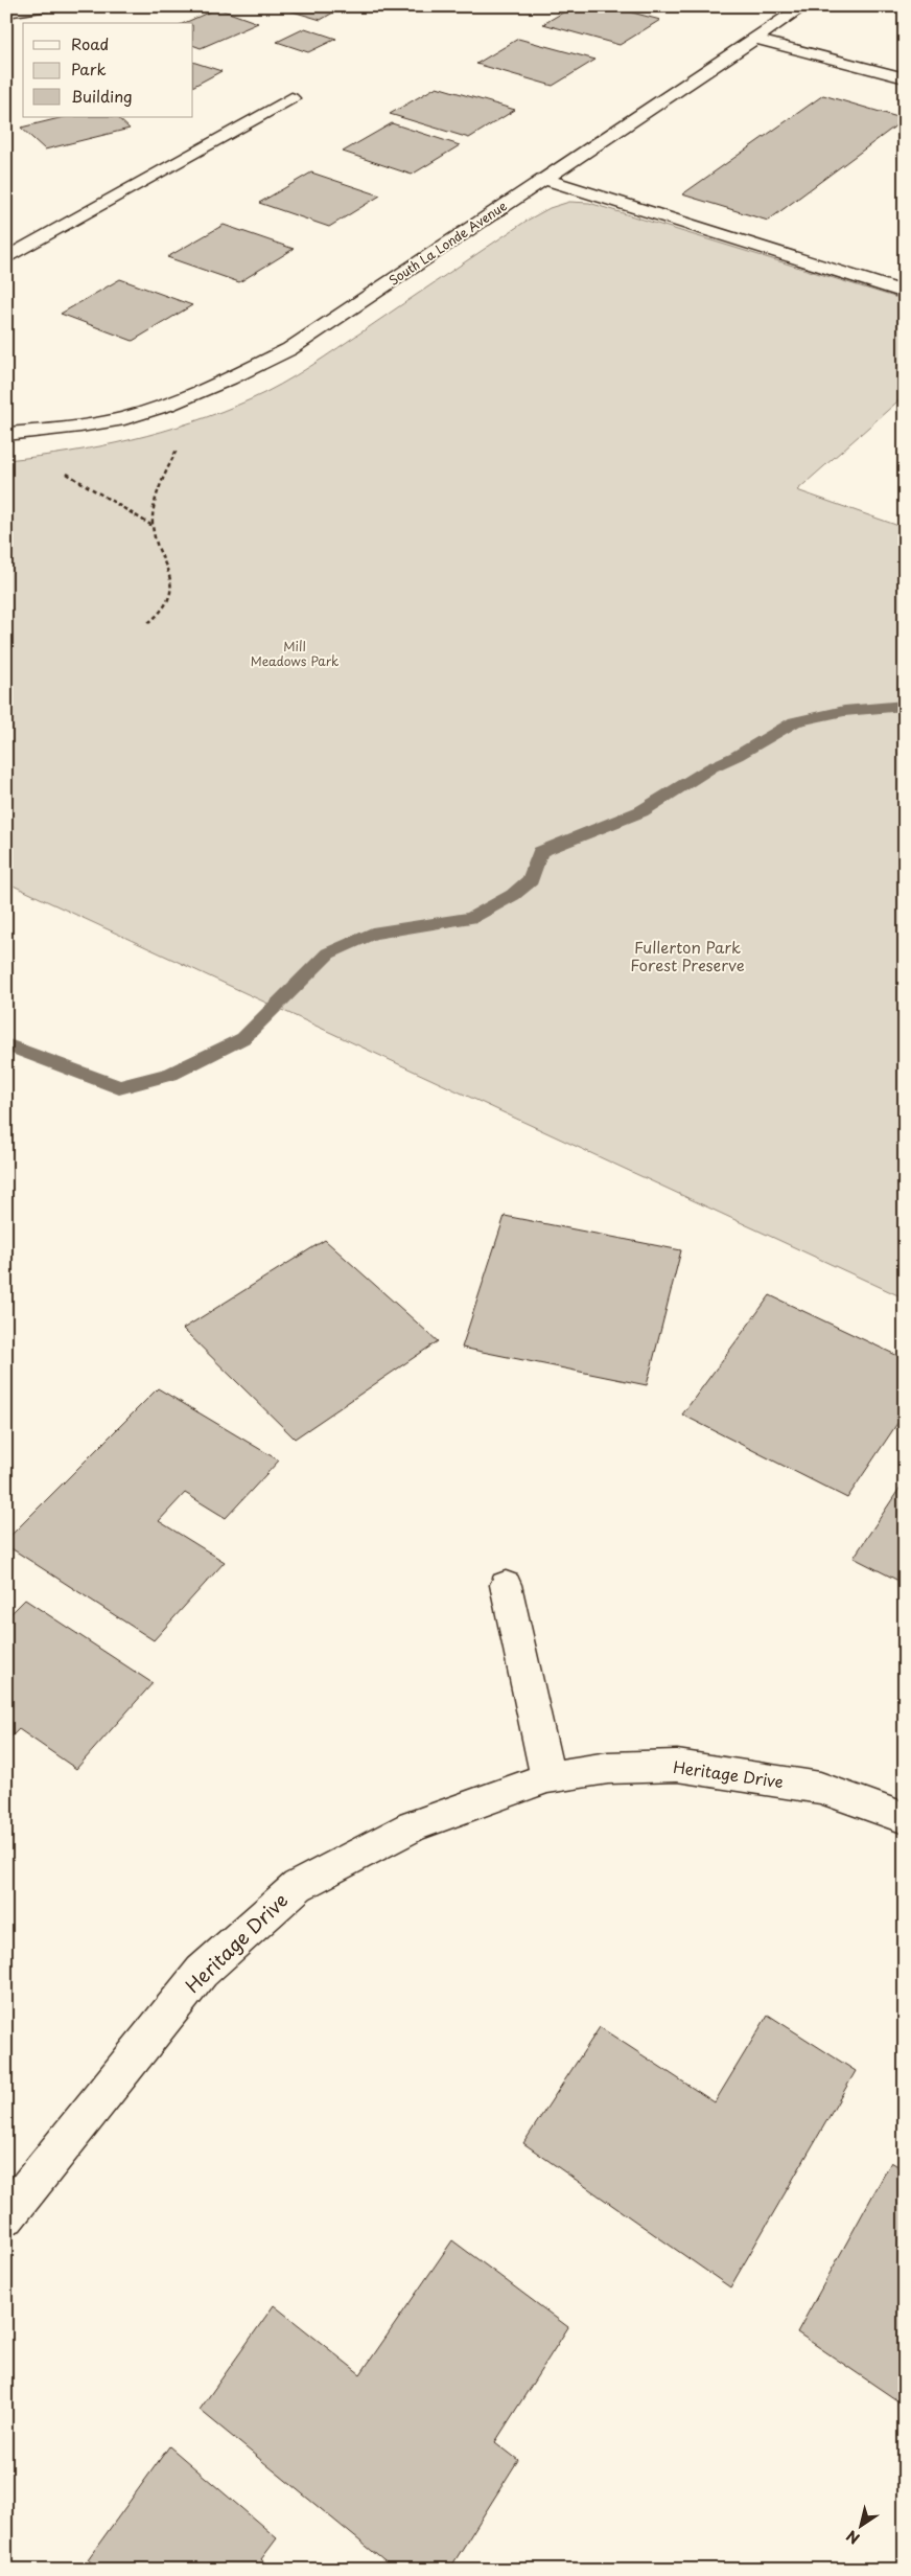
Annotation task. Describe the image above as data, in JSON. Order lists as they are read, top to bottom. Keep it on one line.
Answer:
{"streets":{"street":["South La Londe Avenue","Heritage Drive"]},"parks":["Mill Meadows Park","Fullerton Park Forest Preserve"],"legend":["Road","Park","Building"],"north":"bottom left"}
